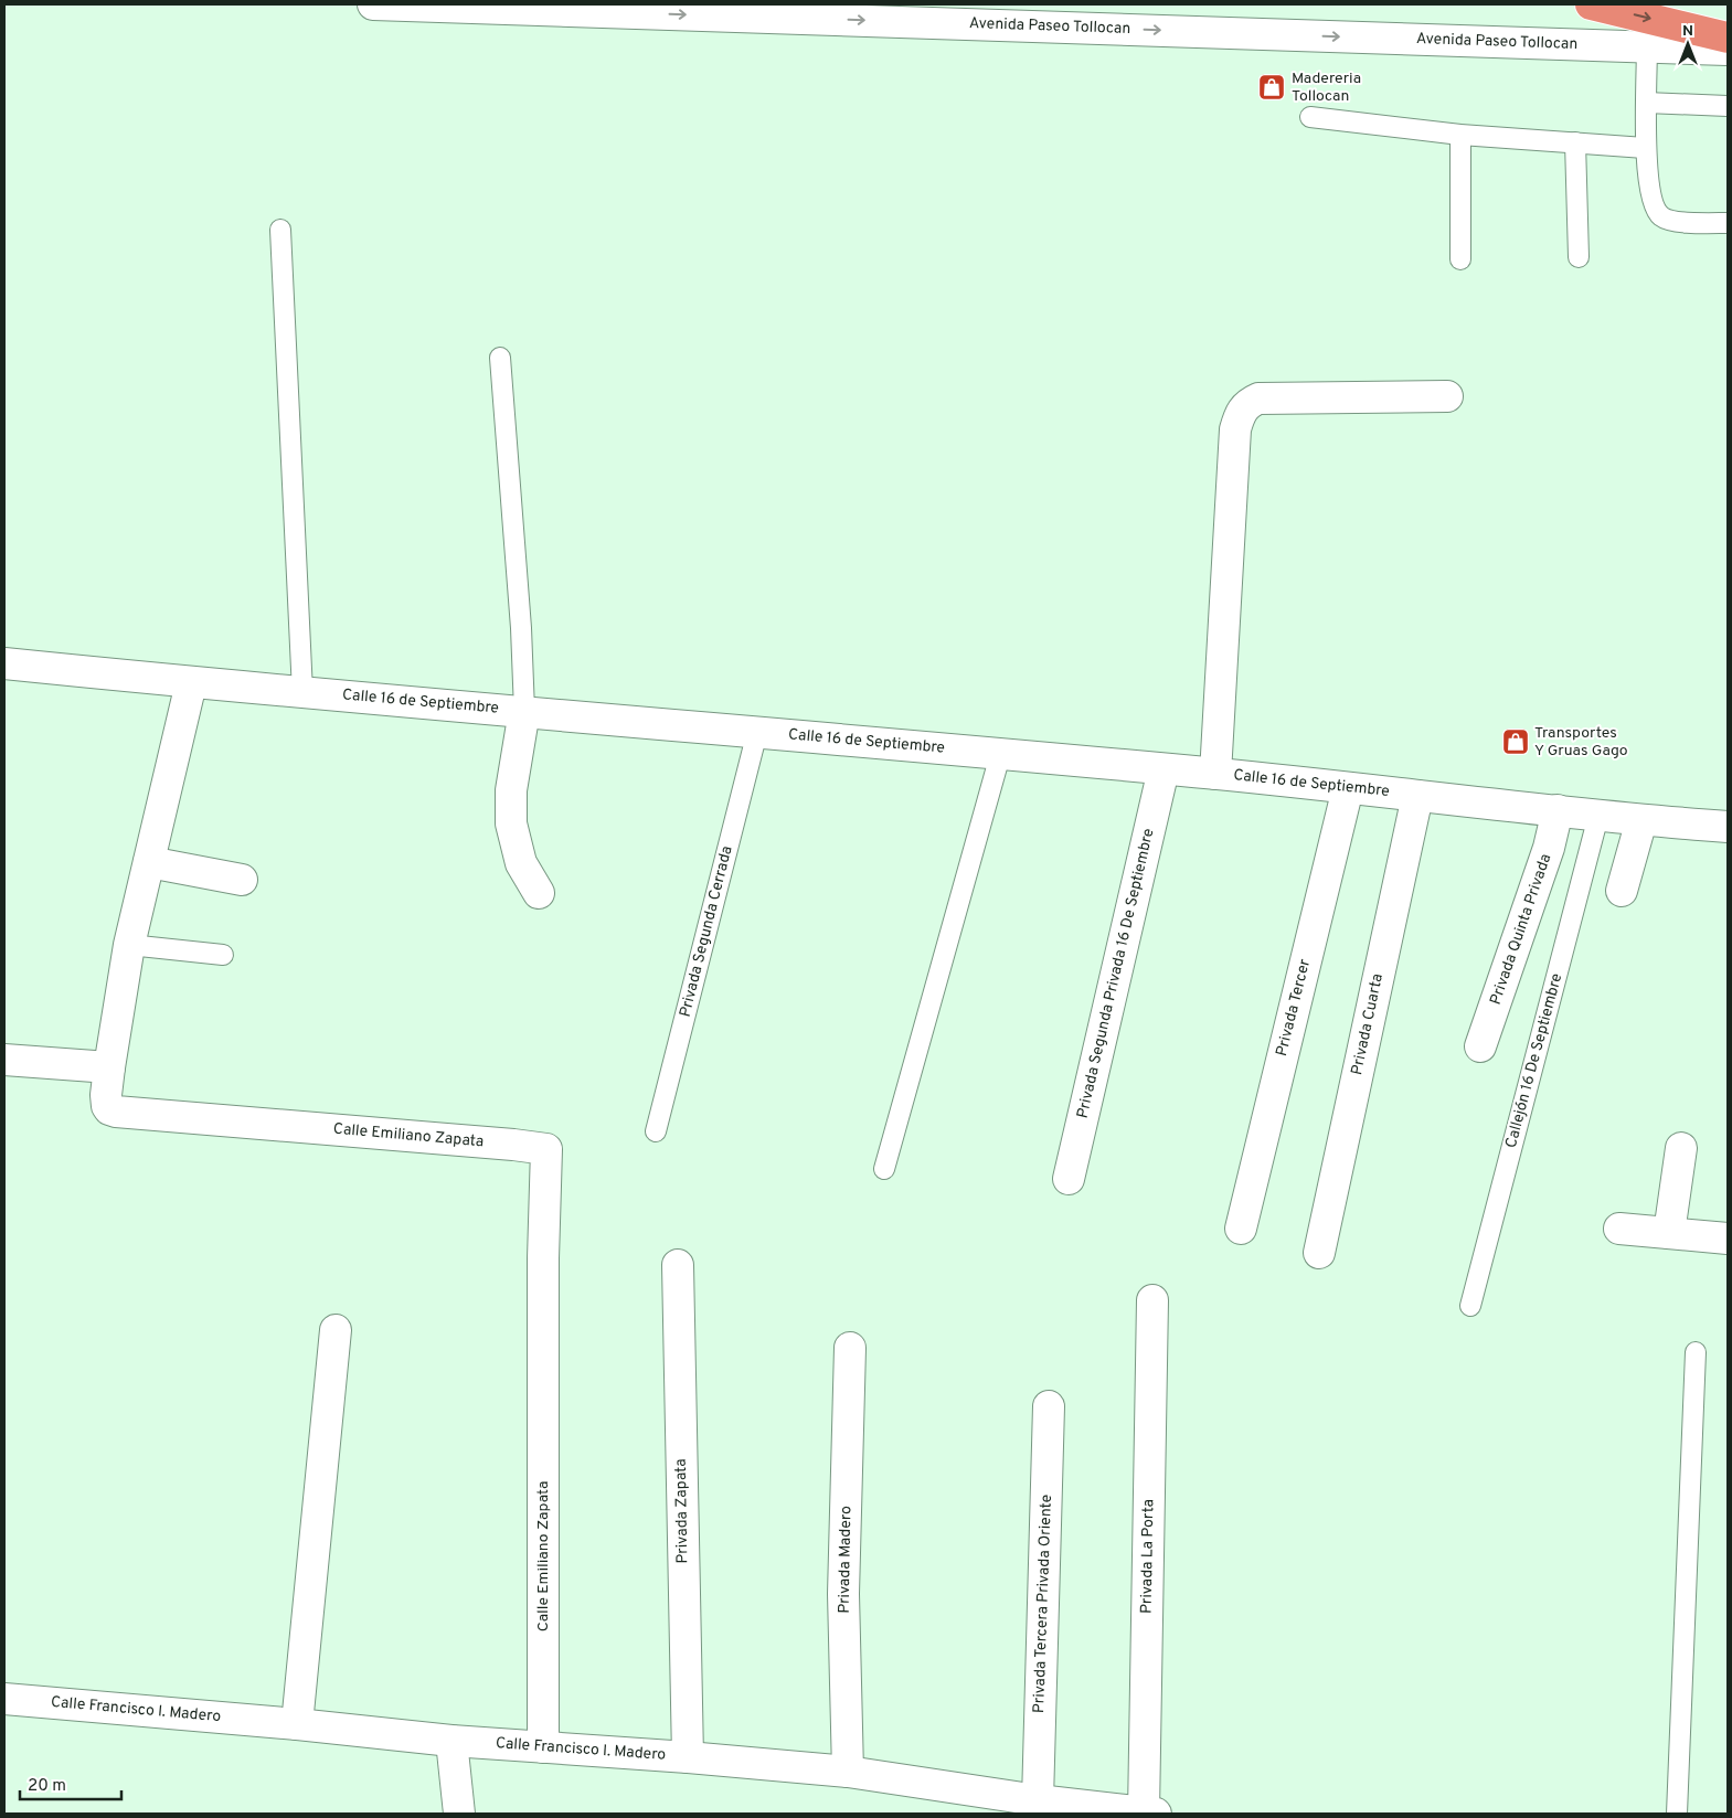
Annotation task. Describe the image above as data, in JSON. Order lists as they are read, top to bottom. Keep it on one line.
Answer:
{"streets":{"street":["Avenida Paseo Tollocan","Calle 16 de Septiembre","Privada Quinta Privada","Privada Segunda Privada 16 De Septiembre","Privada Tercer","Privada Cuarta","Calle Emiliano Zapata","Privada Zapata","Privada La Porta","Privada Madero","Privada Tercera Privada Oriente","Calle Francisco I. Madero"],"lane":["Privada Segunda Cerrada","Callejón 16 De Septiembre"]},"crossings":[["Calle 16 de Septiembre","Privada Quinta Privada"],["Calle 16 de Septiembre","Privada Segunda Cerrada"],["Calle 16 de Septiembre","Privada Segunda Privada 16 De Septiembre"],["Calle 16 de Septiembre","Privada Tercer"],["Calle 16 de Septiembre","Privada Cuarta"],["Calle 16 de Septiembre","Callejón 16 De Septiembre"],["Calle 16 de Septiembre","Calle Emiliano Zapata"],["Calle Emiliano Zapata","Calle Francisco I. Madero"],["Privada Zapata","Calle Francisco I. Madero"],["Privada La Porta","Calle Francisco I. Madero"],["Privada Madero","Calle Francisco I. Madero"],["Privada Tercera Privada Oriente","Calle Francisco I. Madero"]],"one_way":["Avenida Paseo Tollocan"],"places":{"shop":["Madereria Tollocan","Transportes Y Gruas Gago"]},"scale_bar":"20 m","north":"top"}
